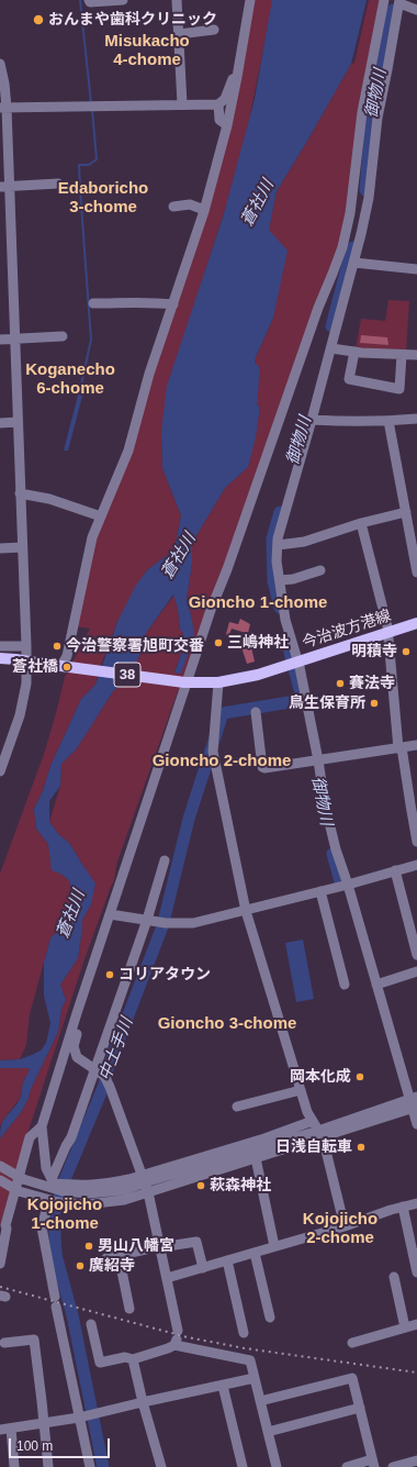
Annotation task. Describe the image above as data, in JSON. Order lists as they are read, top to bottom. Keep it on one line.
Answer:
{"streets":{"main road":["今治波方港線","38"]},"districts":["Misukacho 4-chome","Edaboricho 3-chome","Koganecho 6-chome","Gioncho 1-chome","Gioncho 2-chome","Gioncho 3-chome","Kojojicho 1-chome","Kojojicho 2-chome"],"water":["御物川","蒼社川","中土手川"],"places":["おんまや歯科クリニック","三嶋神社","今治警察署旭町交番","明積寺","蒼社橋","賽法寺","鳥生保育所","コリアタウン","岡本化成","日浅自転車","萩森神社","男山八幡宮","廣紹寺"],"scale_bar":"100 m"}
